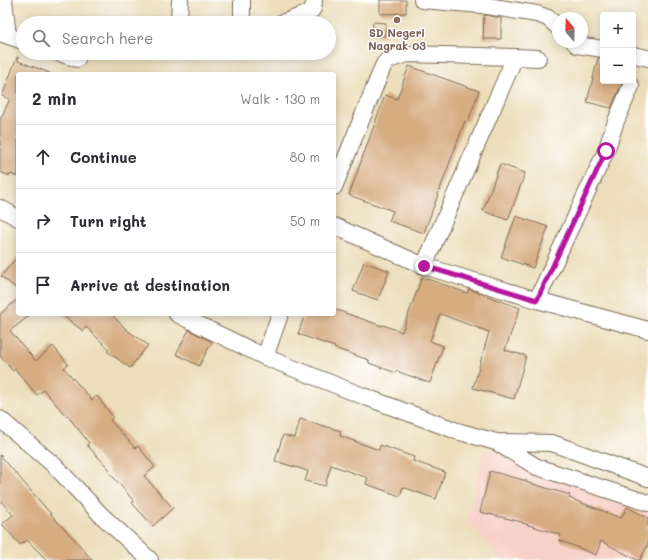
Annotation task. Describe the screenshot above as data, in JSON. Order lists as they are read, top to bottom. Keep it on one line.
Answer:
{"places":["SD Negeri Nagrak 03"],"north":"top","page":{"map_buttons":["+","−"],"search":"Search here","heading":["2 min","Walk · 130 m"],"list":[["Continue","80 m"],["Turn right","50 m"],"Arrive at destination"]}}
